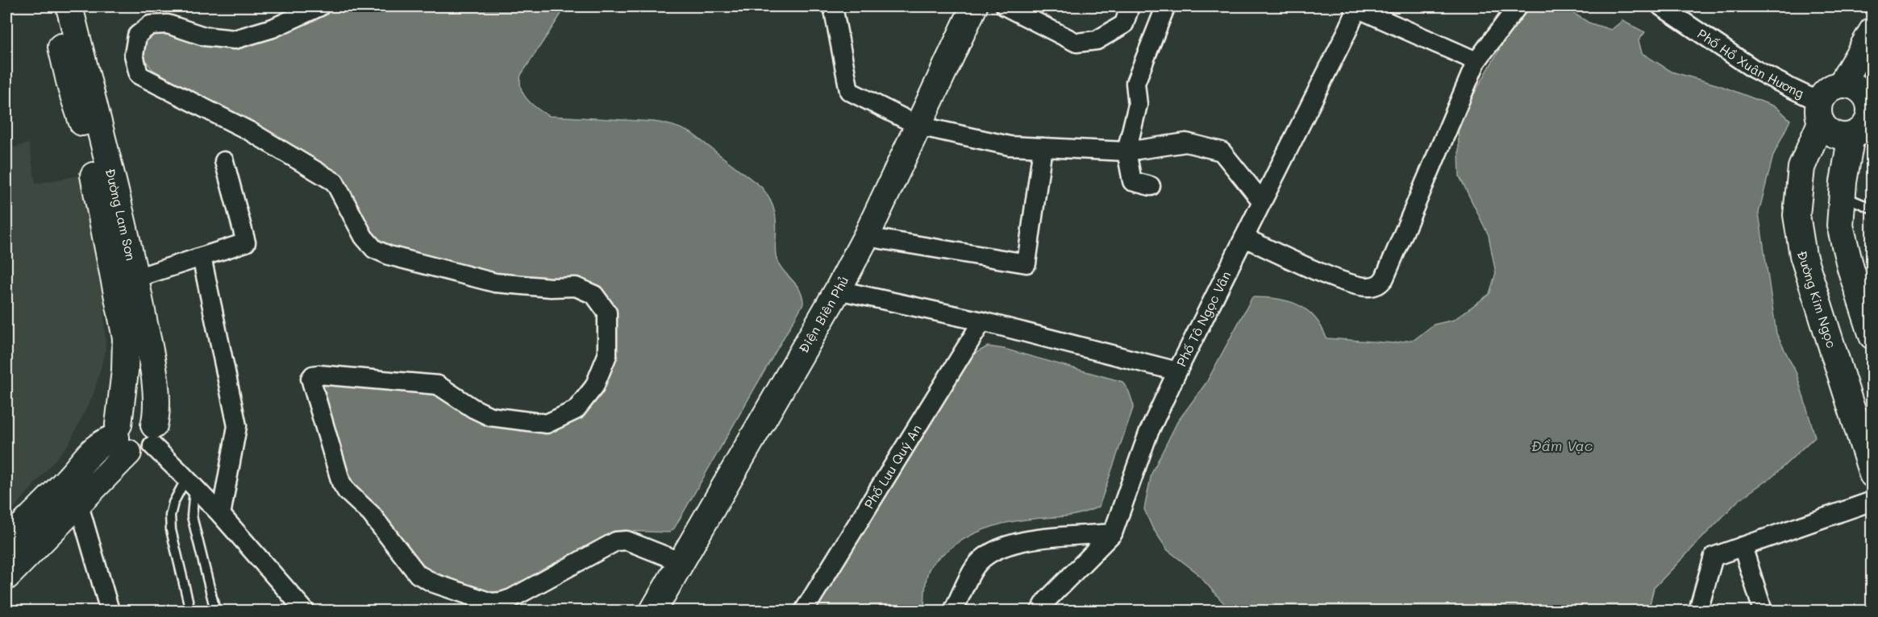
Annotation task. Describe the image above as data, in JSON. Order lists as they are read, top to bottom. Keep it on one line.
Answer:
{"streets":{"main road":["Đường Lam Sơn","Đường Kim Ngọc","Điện Biên Phủ"],"street":["Phố Hồ Xuân Hương","Phố Tô Ngọc Vân","Phố Lưu Quý An"]},"crossings":[["Phố Hồ Xuân Hương","Đường Kim Ngọc"],["Điện Biên Phủ","Phố Tô Ngọc Vân"],["Phố Tô Ngọc Vân","Phố Lưu Quý An"]],"water":["Đầm Vạc"]}
